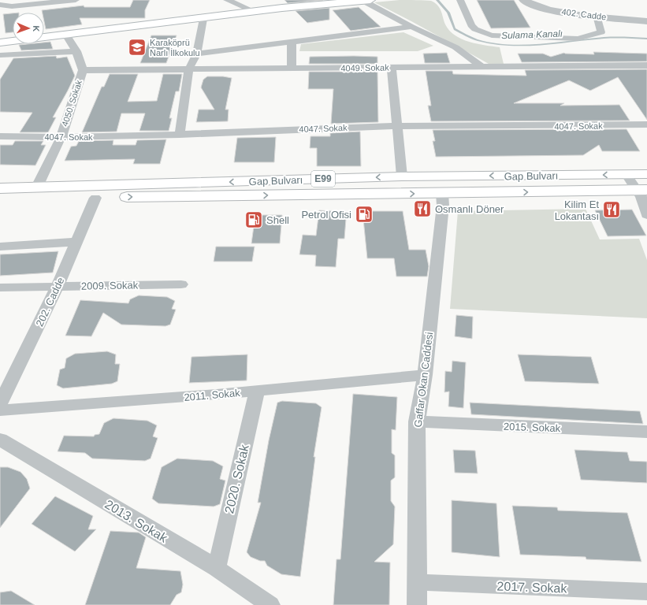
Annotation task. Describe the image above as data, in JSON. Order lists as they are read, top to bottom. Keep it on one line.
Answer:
{"streets":{"main road":["Gap Bulvarı","E99"],"street":["402. Cadde","4049. Sokak","4050. Sokak","4047. Sokak","2009. Sokak","202. Cadde","Gaffar Okan Caddesi","2011. Sokak","2015. Sokak","2020. Sokak","2013. Sokak","2017. Sokak"]},"crossings":[["4049. Sokak","4050. Sokak"],["4050. Sokak","4047. Sokak"],["4050. Sokak","Gap Bulvarı"],["Gap Bulvarı","202. Cadde"],["Gap Bulvarı","Gaffar Okan Caddesi"],["2009. Sokak","202. Cadde"],["Gaffar Okan Caddesi","2011. Sokak"],["Gaffar Okan Caddesi","2015. Sokak"],["Gaffar Okan Caddesi","2017. Sokak"],["2011. Sokak","2020. Sokak"],["2020. Sokak","2013. Sokak"]],"water":["Sulama Kanalı"],"places":{"school or university":["Karaköprü Narlı İlkokulu"],"restaurant":["Osmanlı Döner","Kilim Et Lokantası"],"fuel station":["Petrol Ofisi","Shell"]},"north":"right"}
